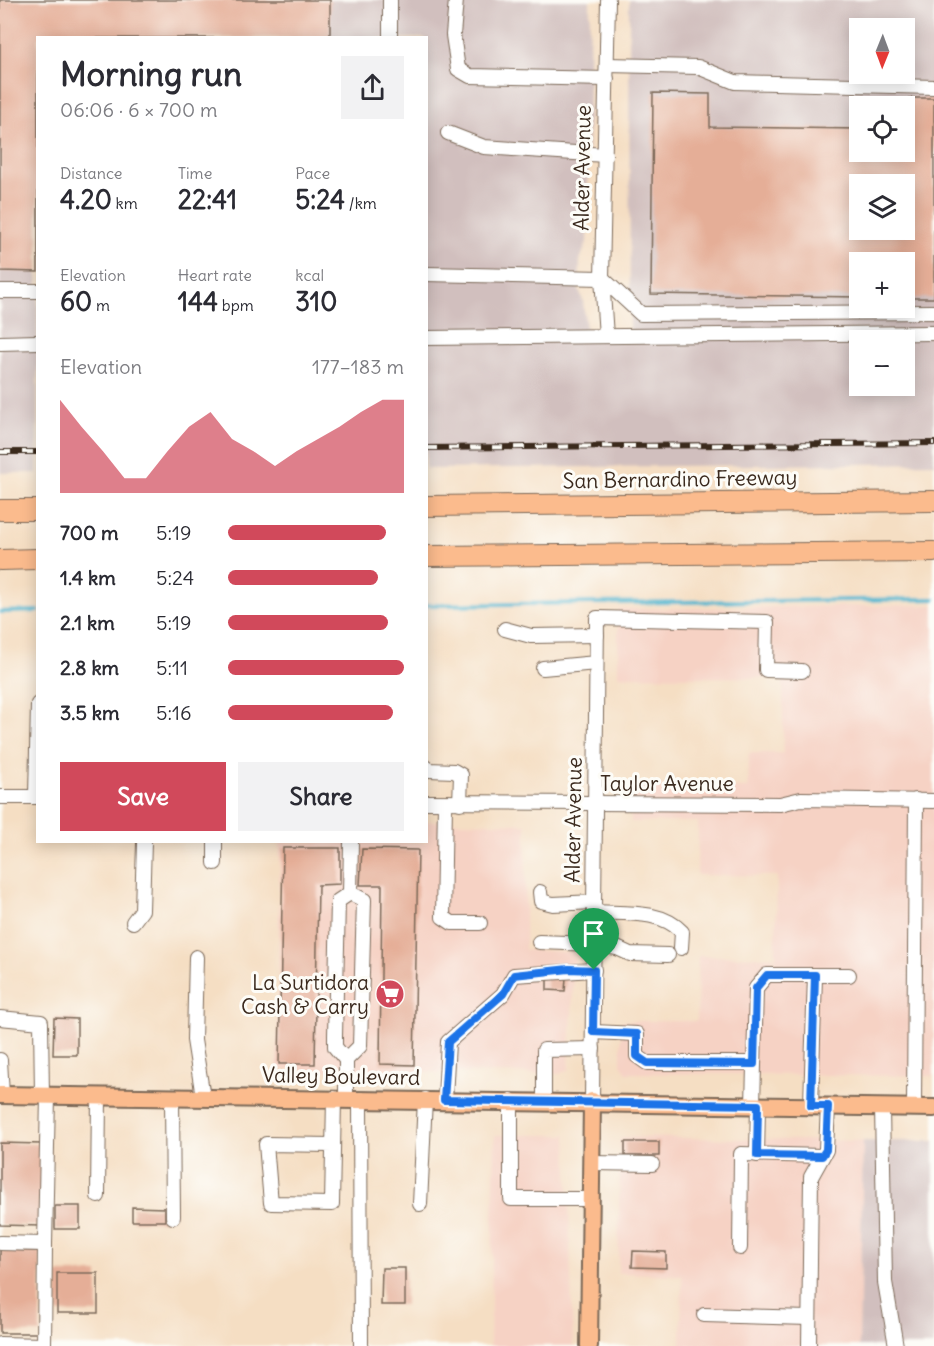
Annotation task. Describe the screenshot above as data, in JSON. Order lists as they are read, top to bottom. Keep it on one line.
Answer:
{"streets":{"highway":["San Bernardino Freeway"],"main road":["Alder Avenue","Valley Boulevard"],"street":["Taylor Avenue"]},"crossings":[["Alder Avenue","Taylor Avenue"],["Alder Avenue","Valley Boulevard"]],"places":{"supermarket":["La Surtidora Cash & Carry"]},"north":"bottom","page":{"map_buttons":["+","−"],"heading":["Morning run","06:06 · 6 × 700 m"],"stats":[["Distance","4.20 km"],["Time","22:41"],["Pace","5:24 /km"],["Elevation","60 m"],["Heart rate","144 bpm"],["kcal","310"]],"chart":["Elevation","177–183 m"],"list":[{"name":"700 m","note":"5:19"},{"name":"1.4 km","note":"5:24"},{"name":"2.1 km","note":"5:19"},{"name":"2.8 km","note":"5:11"},{"name":"3.5 km","note":"5:16"}],"buttons":["Save","Share"]}}
